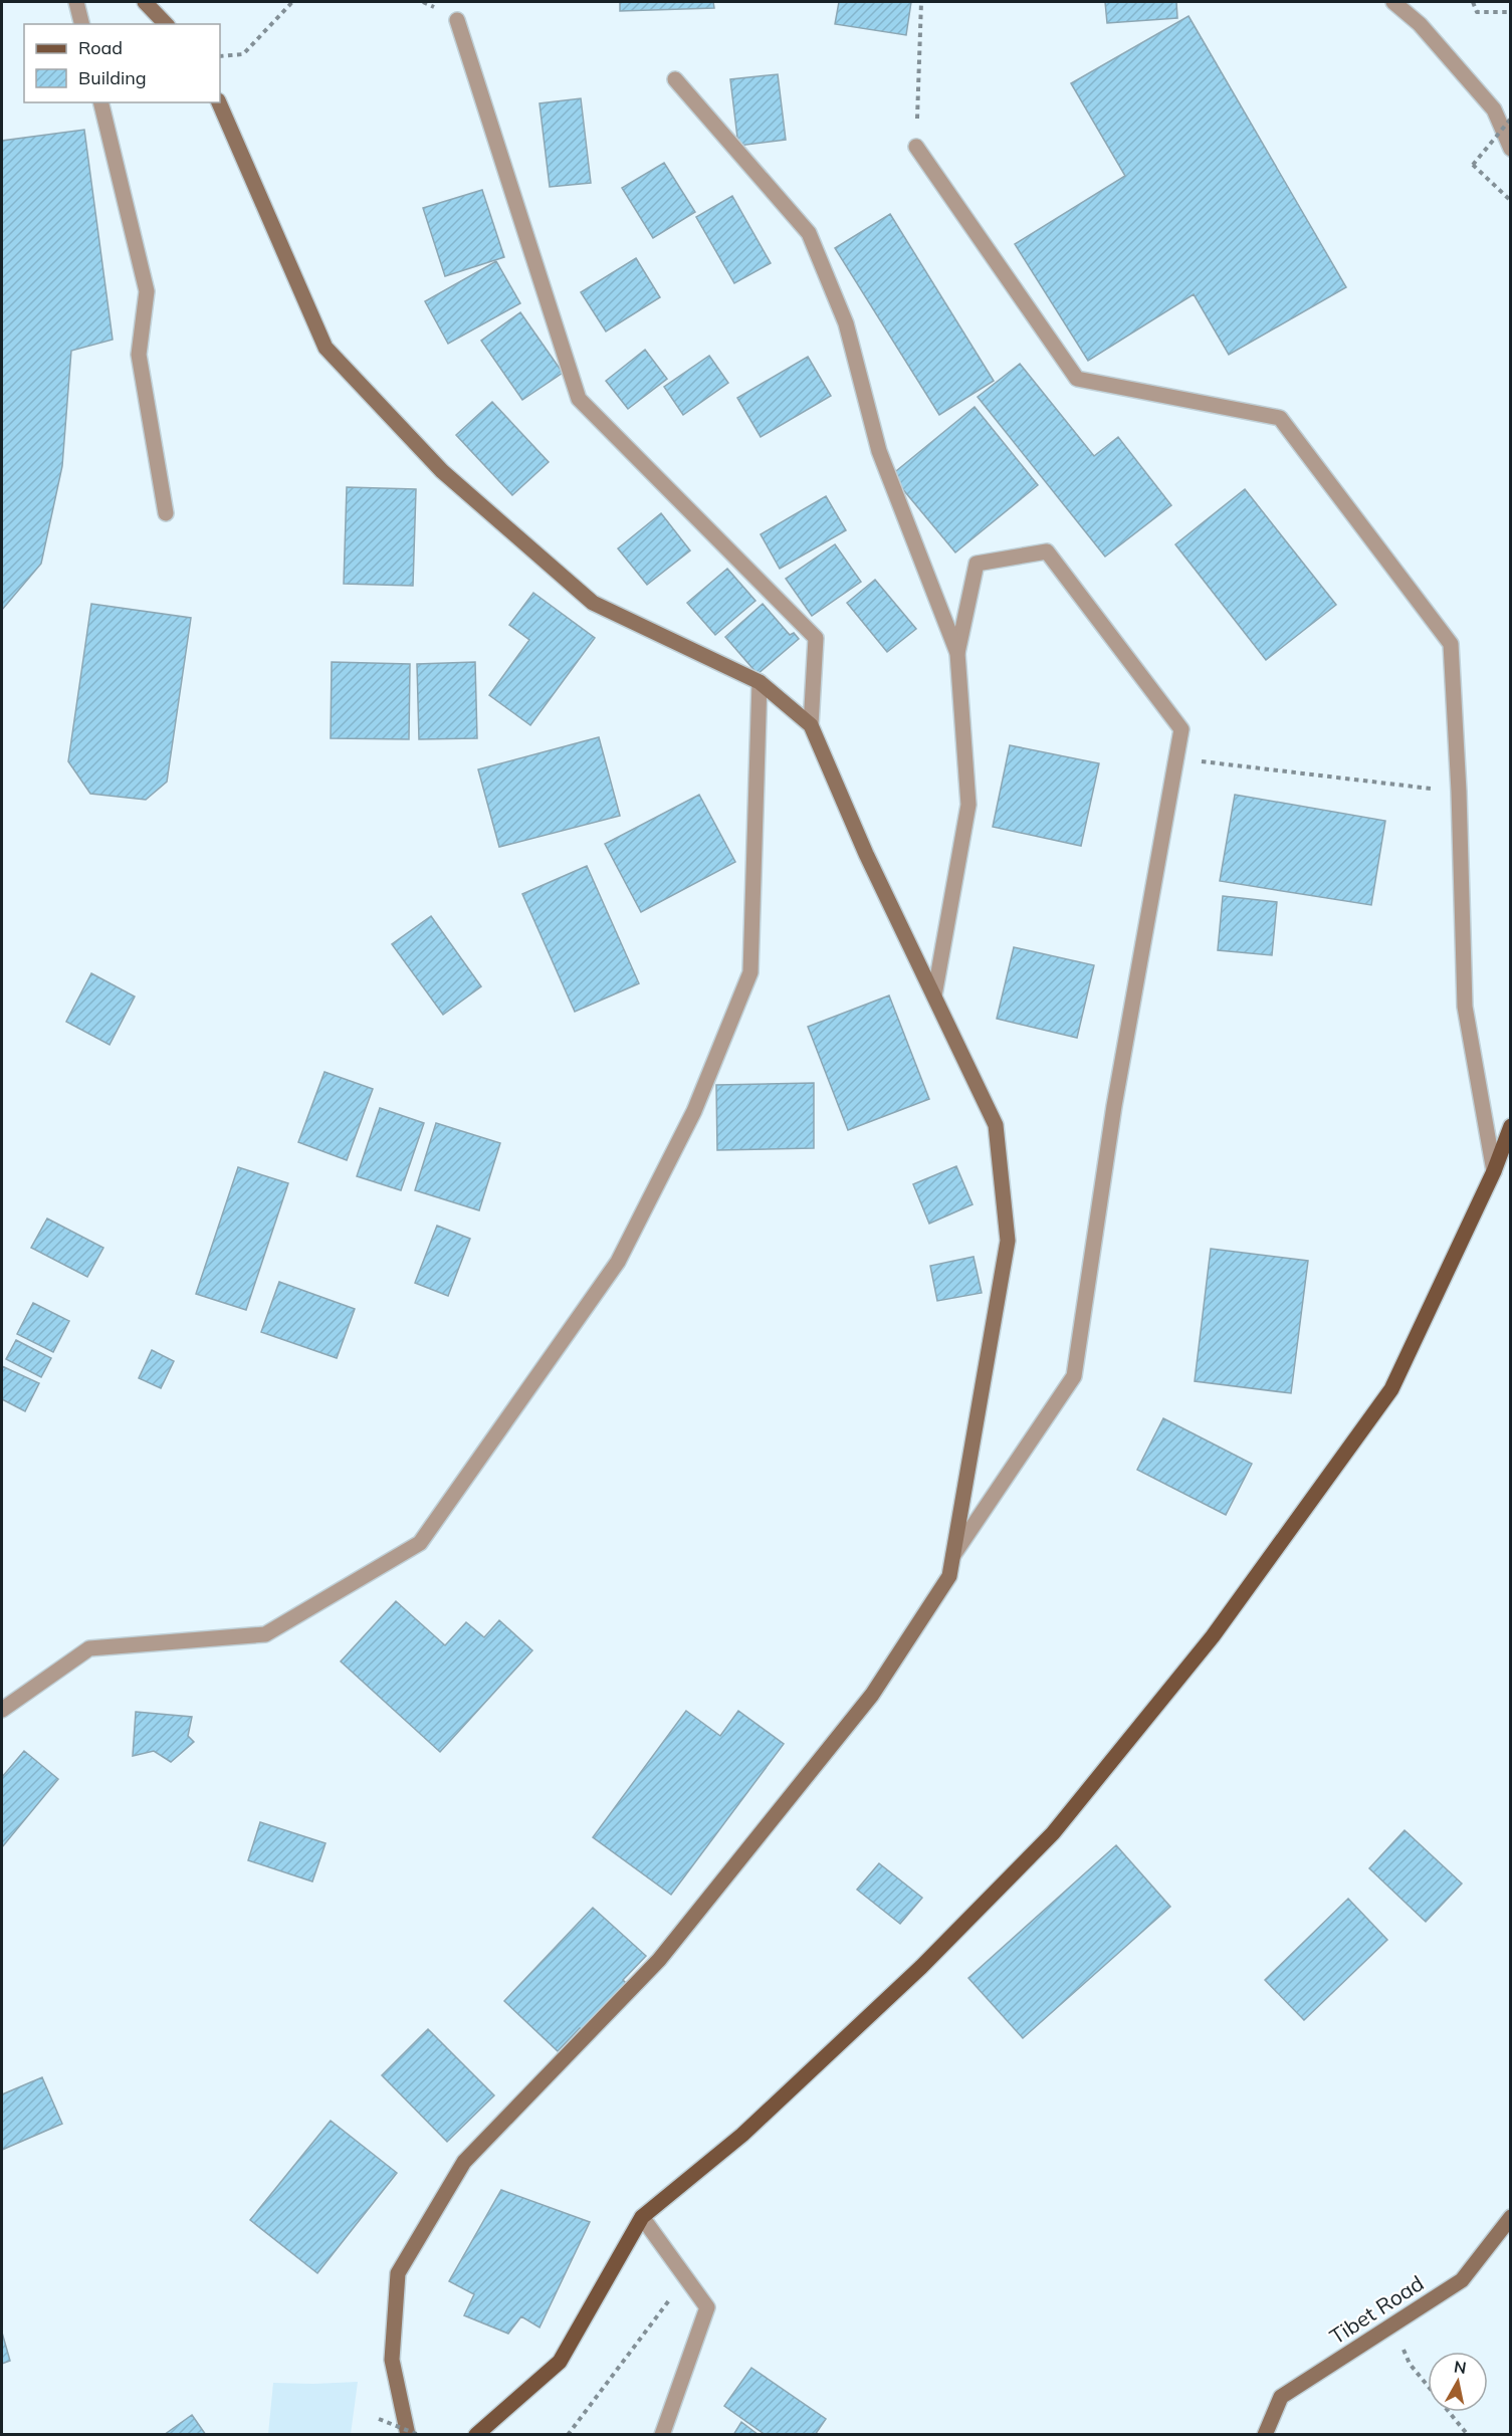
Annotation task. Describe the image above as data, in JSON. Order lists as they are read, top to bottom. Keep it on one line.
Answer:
{"streets":{"main road":["Tibet Road"]},"legend":["Road","Building"],"north":"top"}
